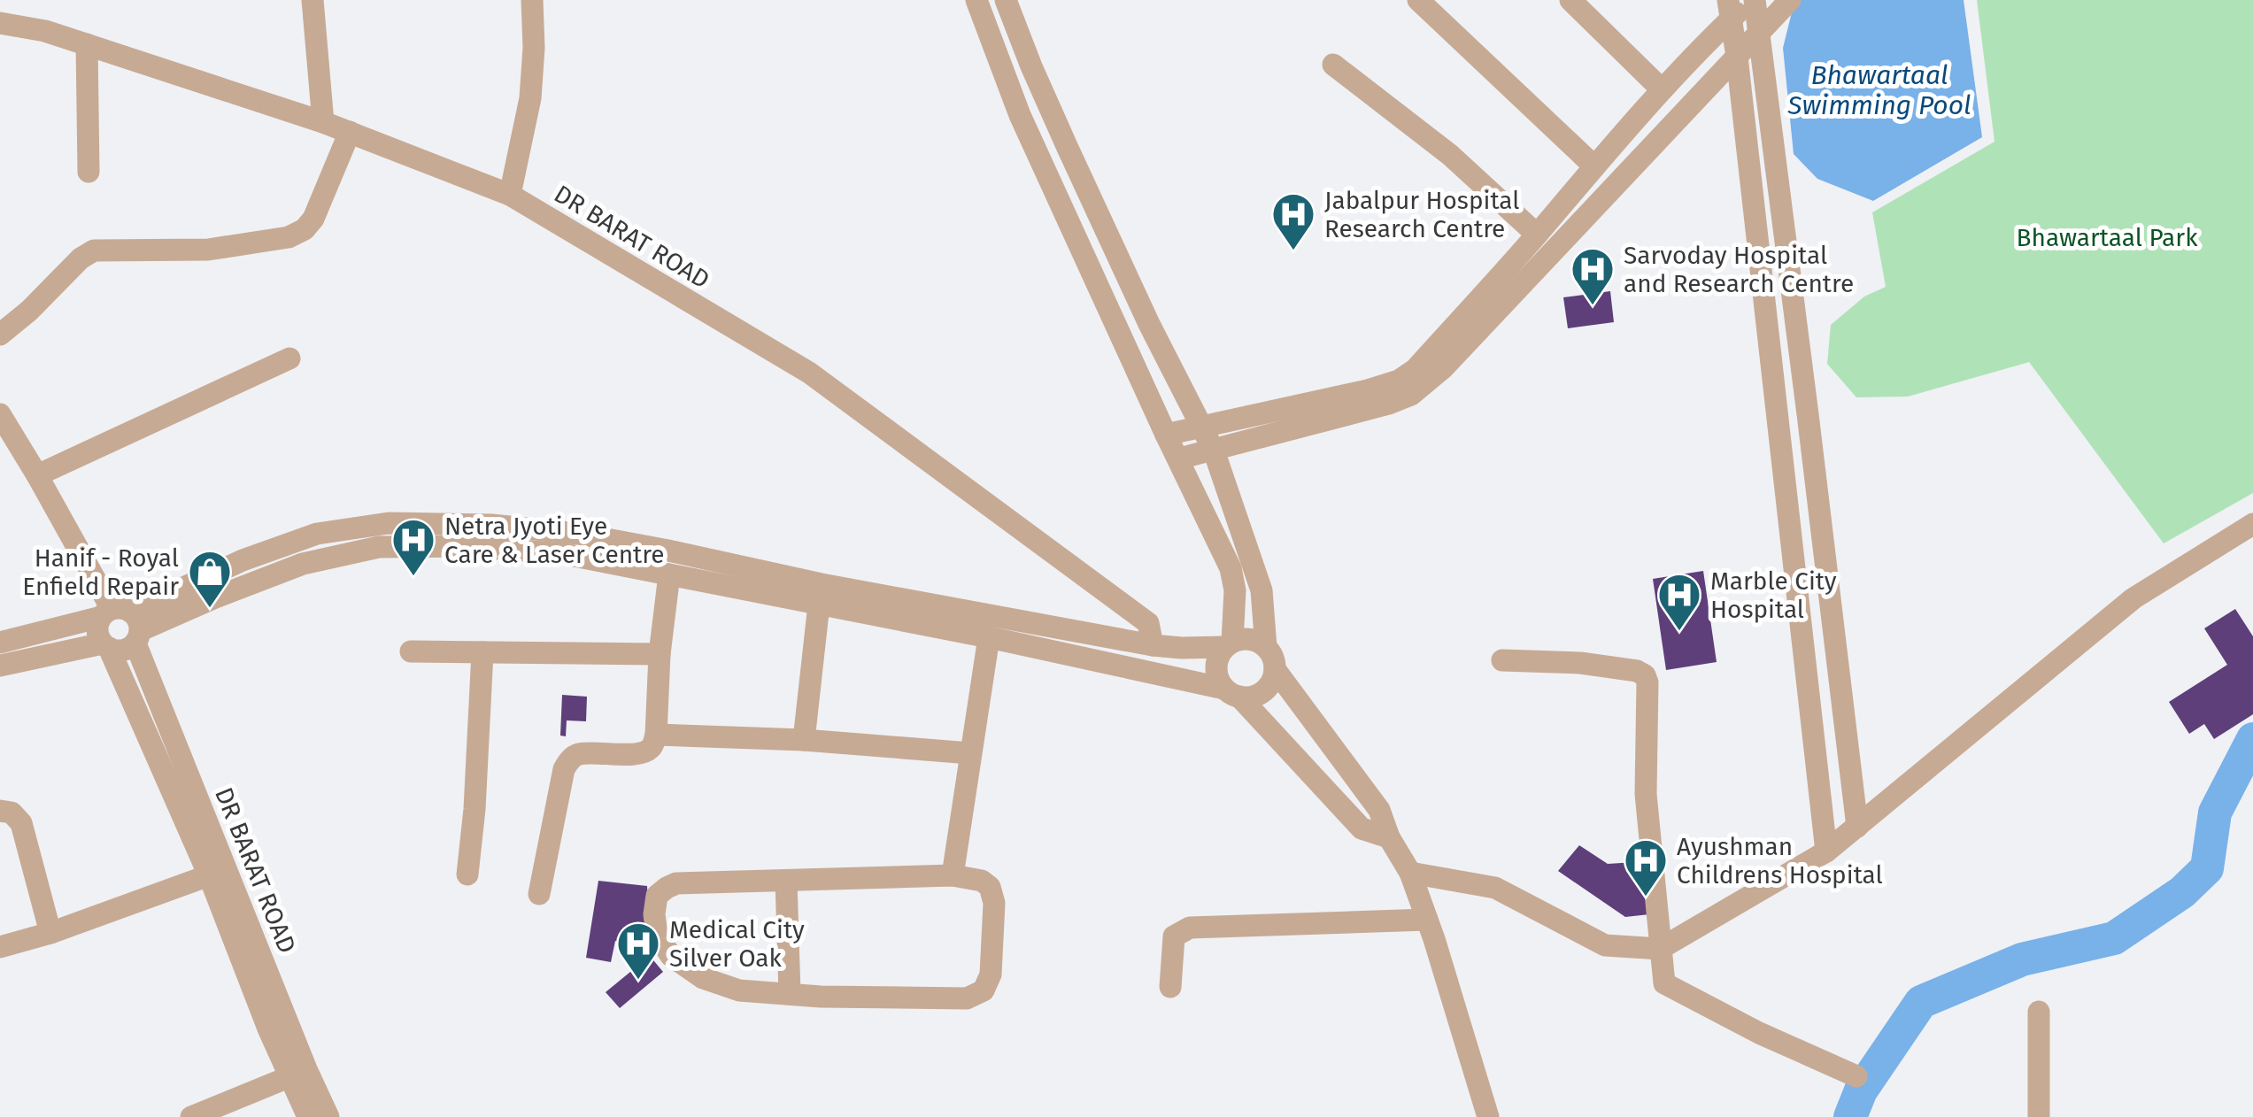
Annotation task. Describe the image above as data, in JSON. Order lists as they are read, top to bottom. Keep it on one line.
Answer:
{"streets":{"street":["DR BARAT ROAD"]},"water":["Bhawartaal Swimming Pool"],"parks":["Bhawartaal Park"],"places":{"hospital":["Jabalpur Hospital Research Centre","Sarvoday Hospital and Research Centre","Netra Jyoti Eye Care & Laser Centre","Marble City Hospital","Ayushman Childrens Hospital","Medical City Silver Oak"],"shop":["Hanif - Royal Enfield Repair"]}}
